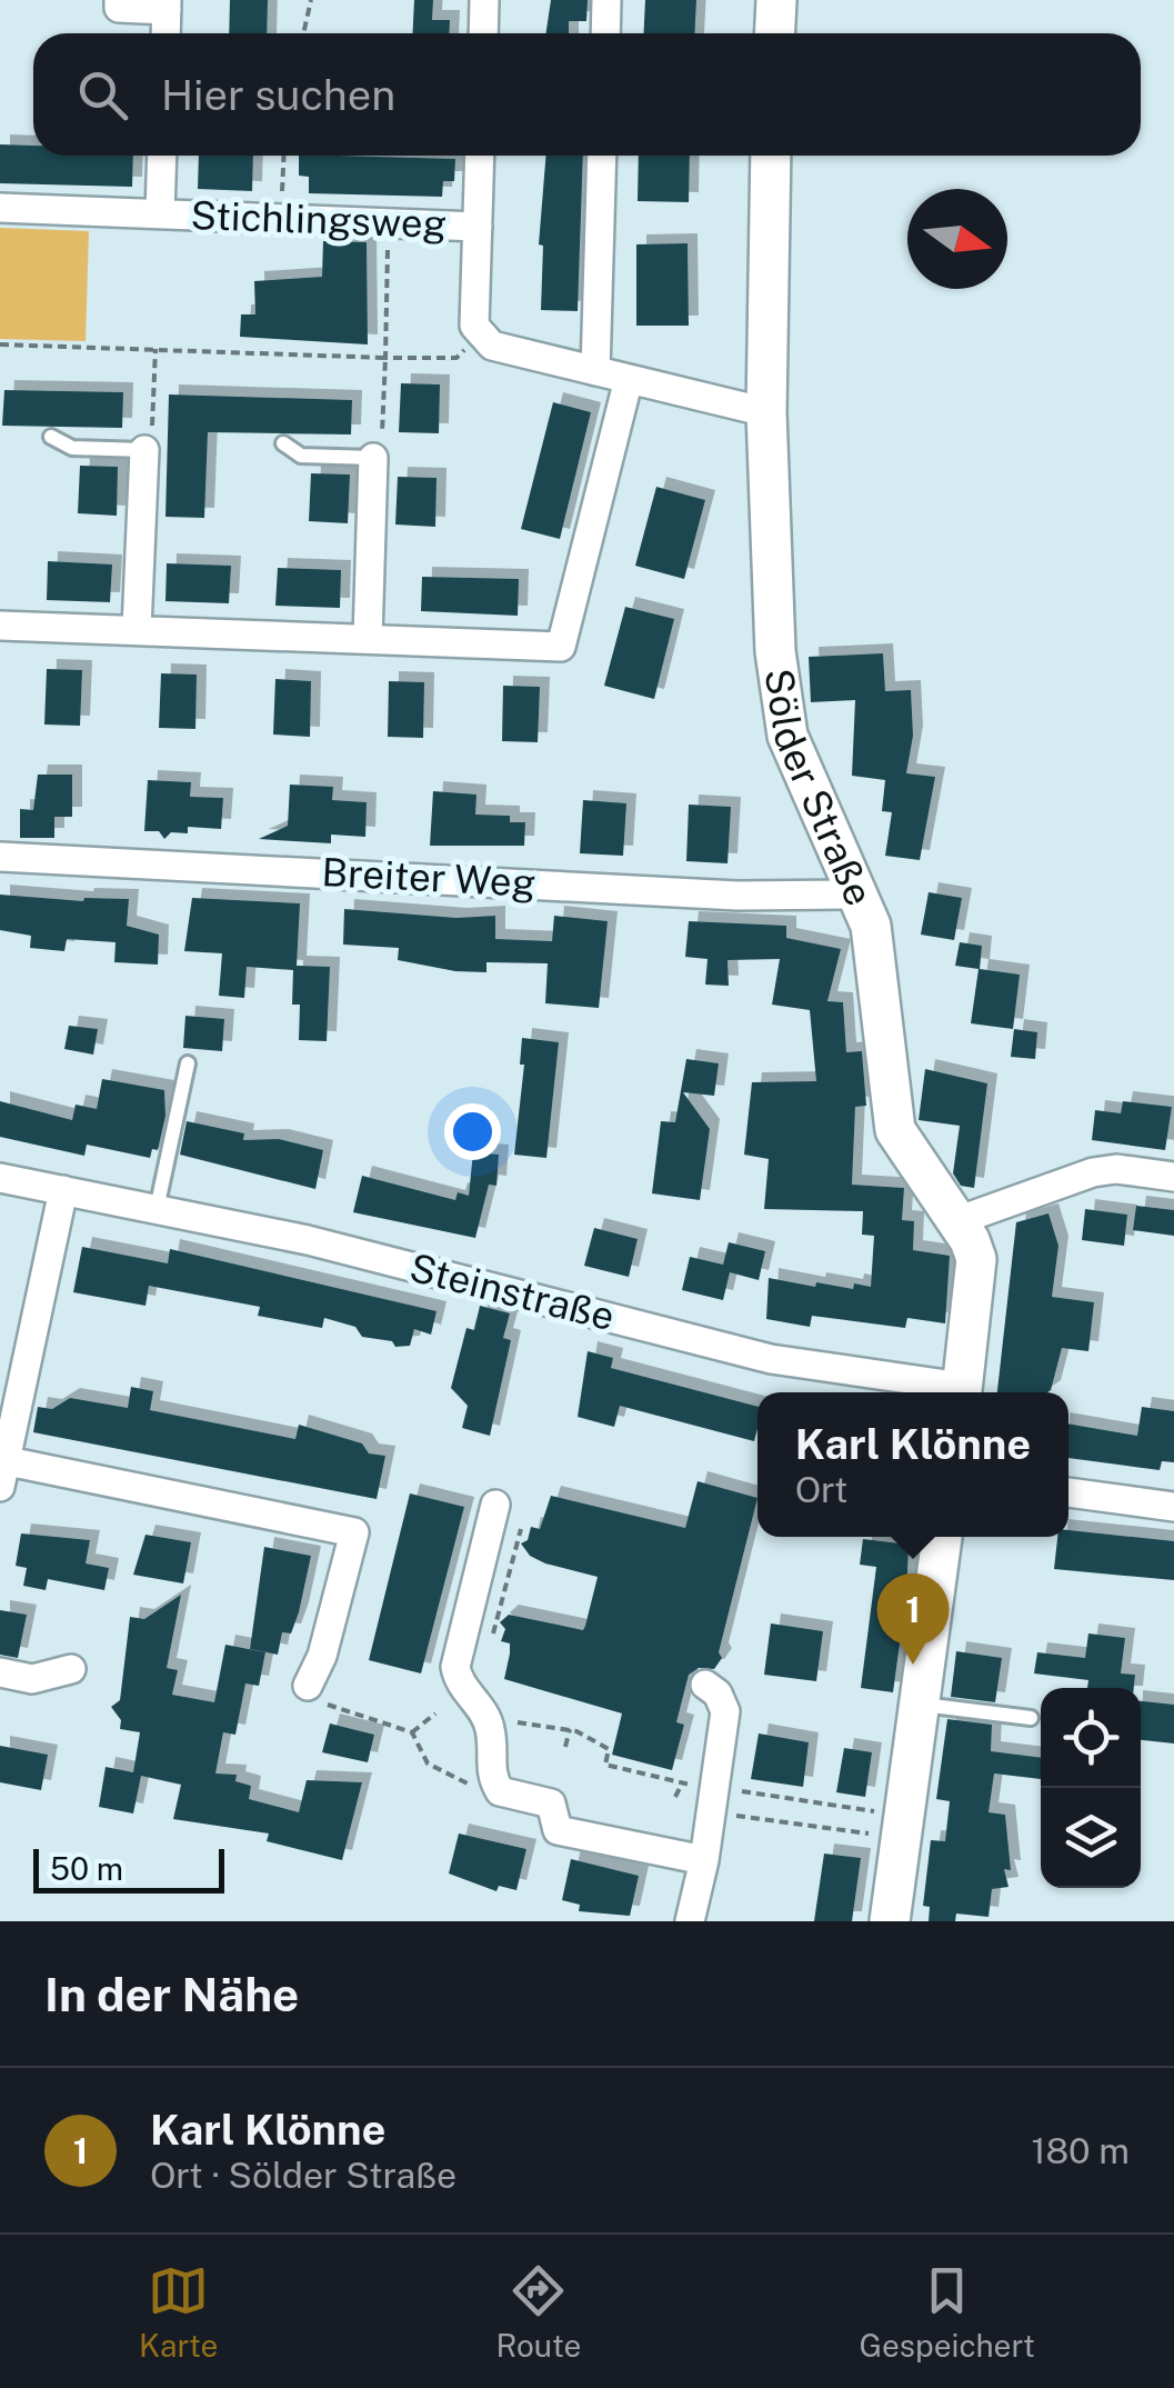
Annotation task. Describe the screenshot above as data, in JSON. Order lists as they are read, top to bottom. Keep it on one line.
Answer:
{"streets":{"street":["Stichlingsweg","Sölder Straße","Breiter Weg","Steinstraße"]},"crossings":[["Sölder Straße","Breiter Weg"]],"scale_bar":"50 m","north":"right","page":{"search":"Hier suchen","popup":["Karl Klönne","Ort"],"pins":"1","scale":"50 m","heading":"In der Nähe","list":[{"mark":"1","name":"Karl Klönne","note":"Ort · Sölder Straße","value":"180 m"}],"nav":["Karte","Route","Gespeichert"]}}
